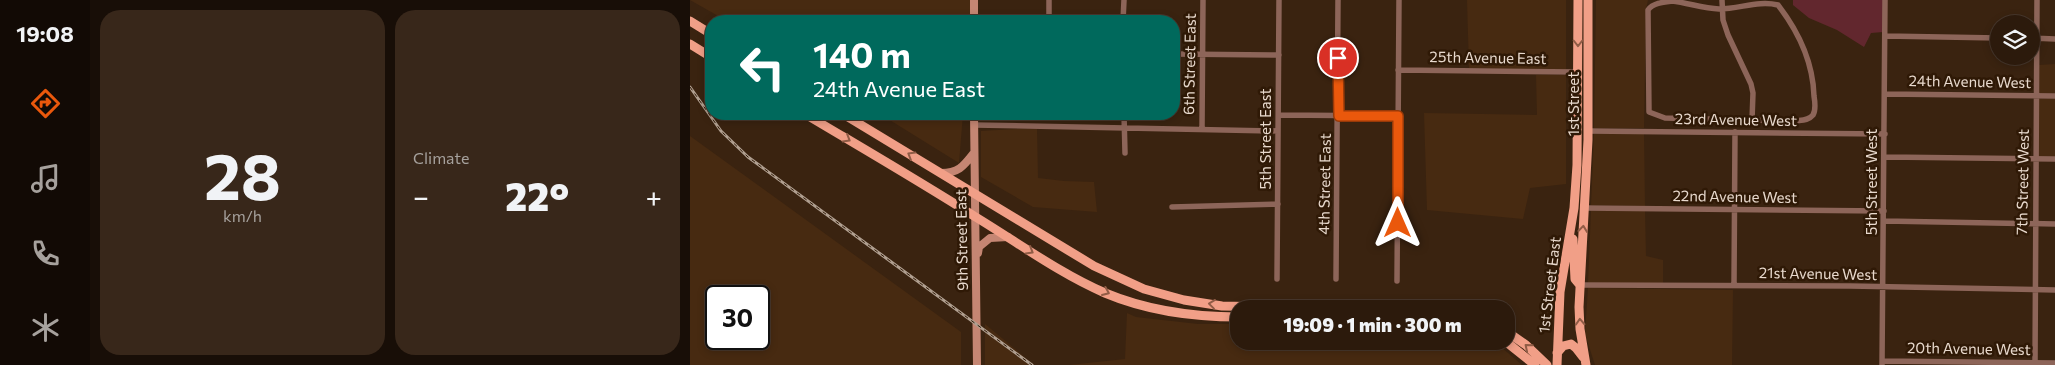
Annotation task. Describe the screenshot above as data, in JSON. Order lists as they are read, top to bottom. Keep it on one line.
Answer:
{"streets":{"main road":["1st Street","1st Street East"],"street":["25th Avenue East","6th Street East","24th Avenue West","23rd Avenue West","5th Street East","5th Street West","7th Street West","4th Street East","22nd Avenue West","9th Street East","21st Avenue West","20th Avenue West"]},"crossings":[["25th Avenue East","1st Street"],["24th Avenue West","5th Street West"],["24th Avenue West","7th Street West"],["1st Street","23rd Avenue West"],["1st Street","22nd Avenue West"],["1st Street","1st Street East"],["23rd Avenue West","5th Street West"],["5th Street West","22nd Avenue West"],["5th Street West","21st Avenue West"],["5th Street West","20th Avenue West"],["7th Street West","21st Avenue West"],["7th Street West","20th Avenue West"]],"page":{"tabs":"19:08","tile":[["28","km/h"],"Climate"],"turn":["140 m","24th Avenue East"],"heat":["−","22°","+"],"limit":"30","trip":"19:09 · 1 min · 300 m"}}
